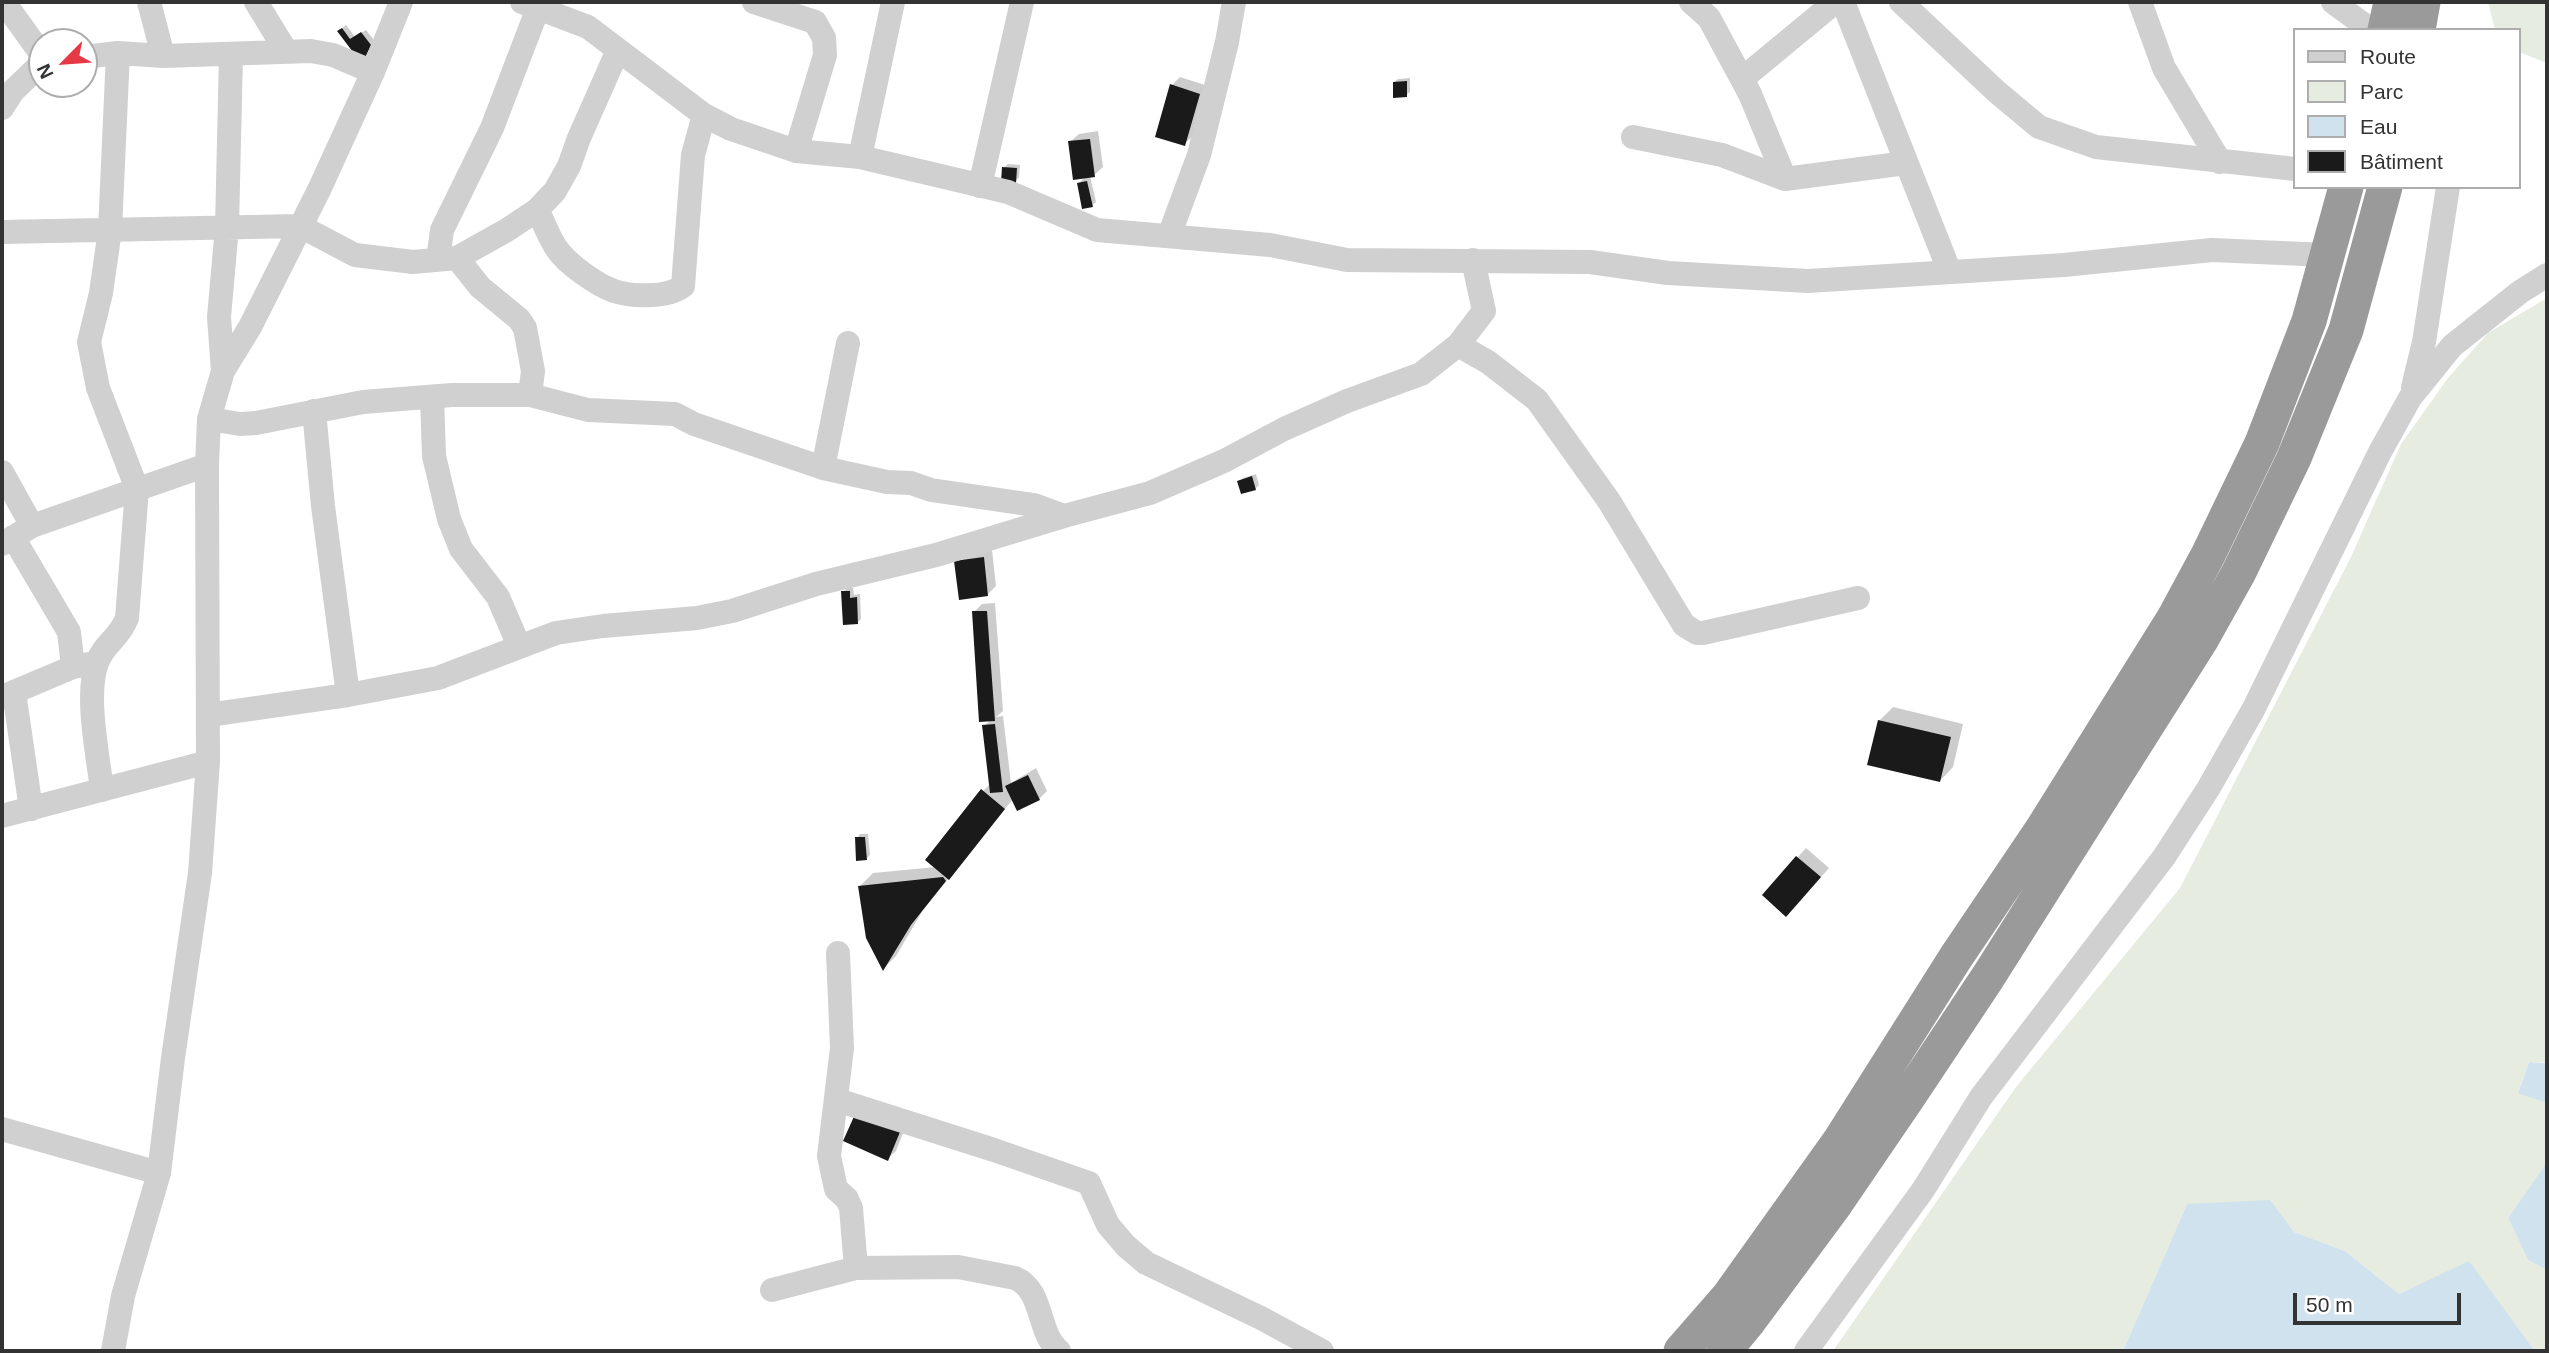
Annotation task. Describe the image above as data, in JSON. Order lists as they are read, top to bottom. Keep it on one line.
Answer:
{"legend":["Route","Parc","Eau","Bâtiment"],"scale_bar":"50 m","north":"bottom left"}
